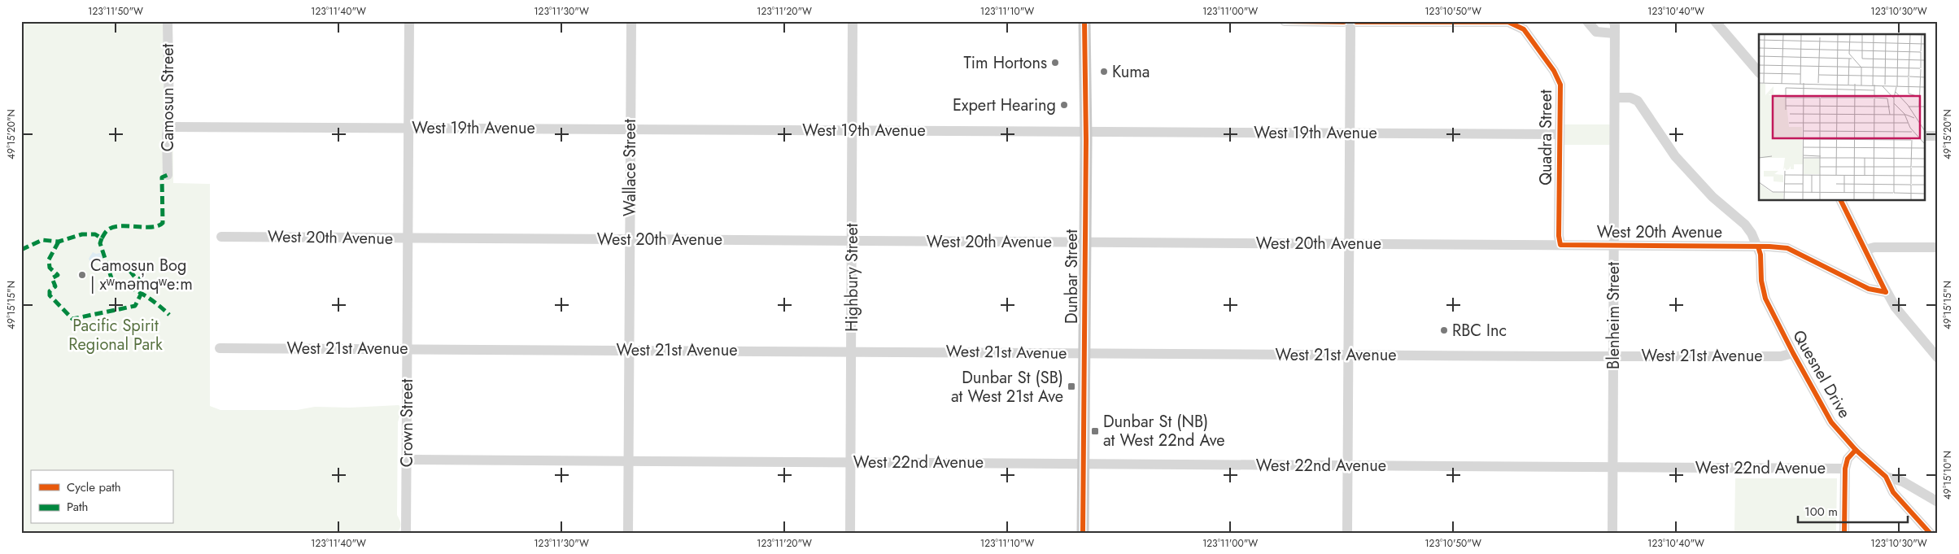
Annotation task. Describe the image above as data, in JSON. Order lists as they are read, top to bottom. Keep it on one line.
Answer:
{"streets":{"main road":["Dunbar Street"],"street":["Camosun Street","West 19th Avenue","Quadra Street","Wallace Street","West 20th Avenue","Highbury Street","Blenheim Street","West 21st Avenue","Quesnel Drive","Crown Street","West 22nd Avenue"]},"crossings":[["Camosun Street","West 19th Avenue"],["West 19th Avenue","Quadra Street"],["West 19th Avenue","Wallace Street"],["West 19th Avenue","Dunbar Street"],["West 19th Avenue","Highbury Street"],["West 19th Avenue","Crown Street"],["Quadra Street","West 20th Avenue"],["Wallace Street","West 20th Avenue"],["Wallace Street","West 21st Avenue"],["Wallace Street","West 22nd Avenue"],["West 20th Avenue","Dunbar Street"],["West 20th Avenue","Highbury Street"],["West 20th Avenue","Blenheim Street"],["West 20th Avenue","Quesnel Drive"],["West 20th Avenue","Crown Street"],["Dunbar Street","West 21st Avenue"],["Dunbar Street","West 22nd Avenue"],["Highbury Street","West 21st Avenue"],["Highbury Street","West 22nd Avenue"],["Blenheim Street","West 21st Avenue"],["Blenheim Street","Quesnel Drive"],["Blenheim Street","West 22nd Avenue"],["West 21st Avenue","Quesnel Drive"],["West 21st Avenue","Crown Street"],["Crown Street","West 22nd Avenue"]],"parks":["Pacific Spirit Regional Park"],"places":{"other":["Tim Hortons","Kuma","Expert Hearing","Camosun Bog | xʷməm̓qʷe:m","RBC Inc"],"transit":["Dunbar St (SB) at West 21st Ave","Dunbar St (NB) at West 22nd Ave"]},"legend":["Cycle path","Path"],"scale_bar":"100 m","coordinates":["123°11'50\"W","123°11'40\"W","123°11'30\"W","123°11'20\"W","123°11'10\"W","123°11'00\"W","123°10'50\"W","123°10'40\"W","123°10'30\"W","49°15'20\"N","49°15'15\"N","49°15'10\"N"]}
